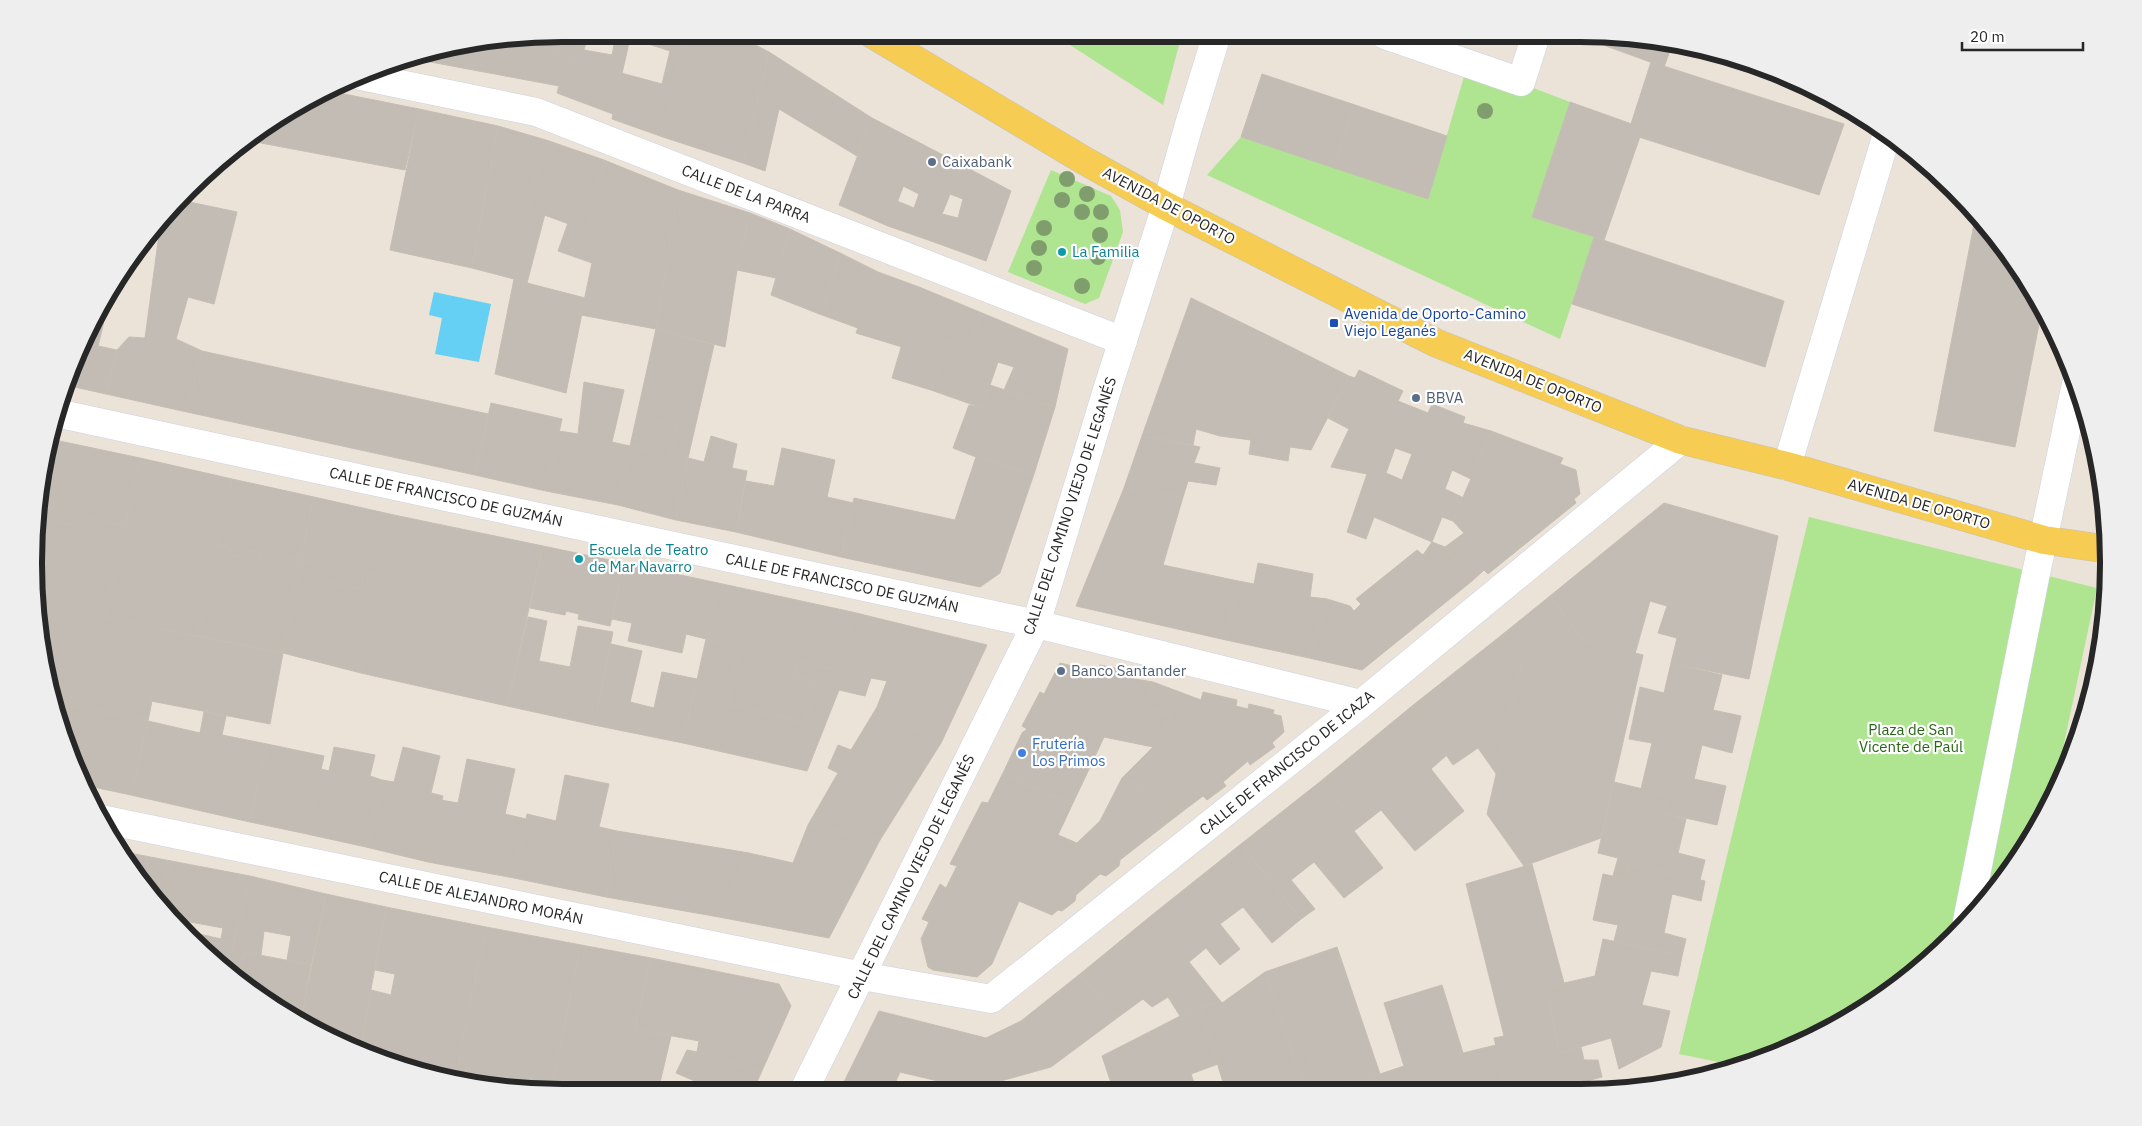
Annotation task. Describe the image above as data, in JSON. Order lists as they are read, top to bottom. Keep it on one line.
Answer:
{"streets":{"main road":["AVENIDA DE OPORTO"],"street":["CALLE DE LA PARRA","CALLE DE FRANCISCO DE GUZMÁN","CALLE DEL CAMINO VIEJO DE LEGANÉS","CALLE DE FRANCISCO DE ICAZA","CALLE DE ALEJANDRO MORÁN"]},"crossings":[["CALLE DE LA PARRA","CALLE DEL CAMINO VIEJO DE LEGANÉS"],["AVENIDA DE OPORTO","CALLE DEL CAMINO VIEJO DE LEGANÉS"],["AVENIDA DE OPORTO","CALLE DE FRANCISCO DE ICAZA"],["CALLE DE FRANCISCO DE GUZMÁN","CALLE DEL CAMINO VIEJO DE LEGANÉS"],["CALLE DE FRANCISCO DE GUZMÁN","CALLE DE FRANCISCO DE ICAZA"],["CALLE DEL CAMINO VIEJO DE LEGANÉS","CALLE DE FRANCISCO DE ICAZA"],["CALLE DEL CAMINO VIEJO DE LEGANÉS","CALLE DE ALEJANDRO MORÁN"],["CALLE DE FRANCISCO DE ICAZA","CALLE DE ALEJANDRO MORÁN"]],"parks":["Plaza de San Vicente de Paúl"],"places":{"other":["Caixabank","La Familia","BBVA","Escuela de Teatro de Mar Navarro","Banco Santander","Frutería Los Primos"],"transit":["Avenida de Oporto-Camino Viejo Leganés"]},"scale_bar":"20 m"}
